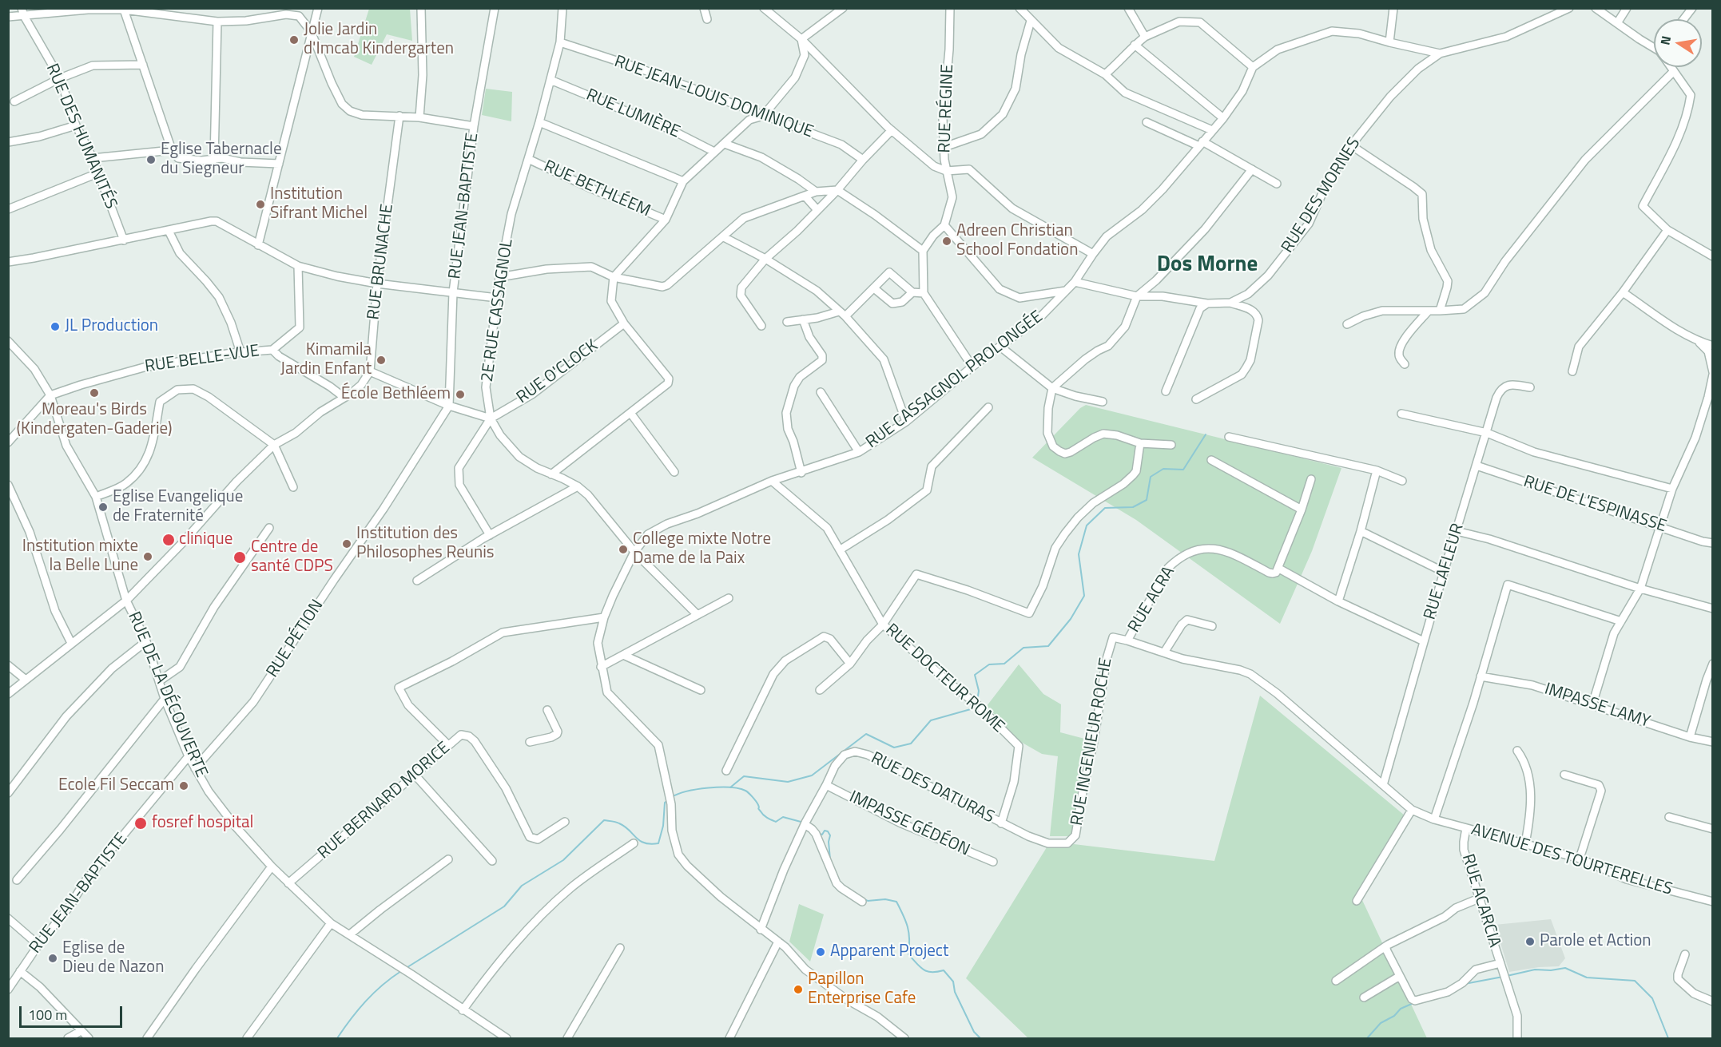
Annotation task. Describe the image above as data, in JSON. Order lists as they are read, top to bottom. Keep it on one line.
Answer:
{"streets":{"street":["RUE JEAN-LOUIS DOMINIQUE","RUE RÉGINE","RUE LUMIÈRE","RUE DES HUMANITÉS","RUE BETHLÉEM","RUE DES MORNES","RUE JEAN-BAPTISTE","RUE BRUNACHE","2E RUE CASSAGNOL","RUE BELLE-VUE","RUE O'CLOCK","RUE CASSAGNOL PROLONGÉE","RUE DE L'ESPINASSE","RUE LAFLEUR","RUE ACRA","RUE PÉTION","RUE DOCTEUR ROME","RUE DE LA DÉCOUVERTE","IMPASSE LAMY","RUE INGENIEUR ROCHE","RUE DES DATURAS","RUE BERNARD MORICE","IMPASSE GÉDÉON","AVENUE DES TOURTERELLES","RUE ACARCIA"]},"crossings":[["RUE JEAN-LOUIS DOMINIQUE","2E RUE CASSAGNOL"],["RUE LUMIÈRE","2E RUE CASSAGNOL"],["RUE BETHLÉEM","2E RUE CASSAGNOL"],["RUE DES MORNES","RUE CASSAGNOL PROLONGÉE"],["RUE JEAN-BAPTISTE","RUE PÉTION"],["RUE JEAN-BAPTISTE","RUE DE LA DÉCOUVERTE"],["2E RUE CASSAGNOL","RUE O'CLOCK"],["2E RUE CASSAGNOL","RUE CASSAGNOL PROLONGÉE"],["RUE BELLE-VUE","RUE DE LA DÉCOUVERTE"],["RUE CASSAGNOL PROLONGÉE","RUE DOCTEUR ROME"],["RUE CASSAGNOL PROLONGÉE","RUE DES DATURAS"],["RUE DE L'ESPINASSE","RUE LAFLEUR"],["RUE LAFLEUR","AVENUE DES TOURTERELLES"],["RUE ACRA","AVENUE DES TOURTERELLES"],["RUE PÉTION","RUE DE LA DÉCOUVERTE"],["RUE DOCTEUR ROME","RUE DES DATURAS"],["RUE DE LA DÉCOUVERTE","RUE BERNARD MORICE"],["RUE INGENIEUR ROCHE","RUE DES DATURAS"],["RUE INGENIEUR ROCHE","AVENUE DES TOURTERELLES"],["RUE DES DATURAS","IMPASSE GÉDÉON"],["AVENUE DES TOURTERELLES","RUE ACARCIA"]],"districts":["Dos Morne"],"places":["Jolie Jardin d'Imcab Kindergarten","Eglise Tabernacle du Siegneur","Institution Sifrant Michel","Adreen Christian School Fondation","JL Production","Kimamila Jardin Enfant","Moreau's Birds (Kindergaten-Gaderie)","École Bethléem","Eglise Evangelique de Fraternité","clinique","Institution des Philosophes Reunis","College mixte Notre Dame de la Paix","Institution mixte la Belle Lune","Centre de santé CDPS","Ecole Fil Seccam","fosref hospital","Parole et Action","Apparent Project","Eglise de Dieu de Nazon","Papillon Enterprise Cafe"],"scale_bar":"100 m","north":"left"}
